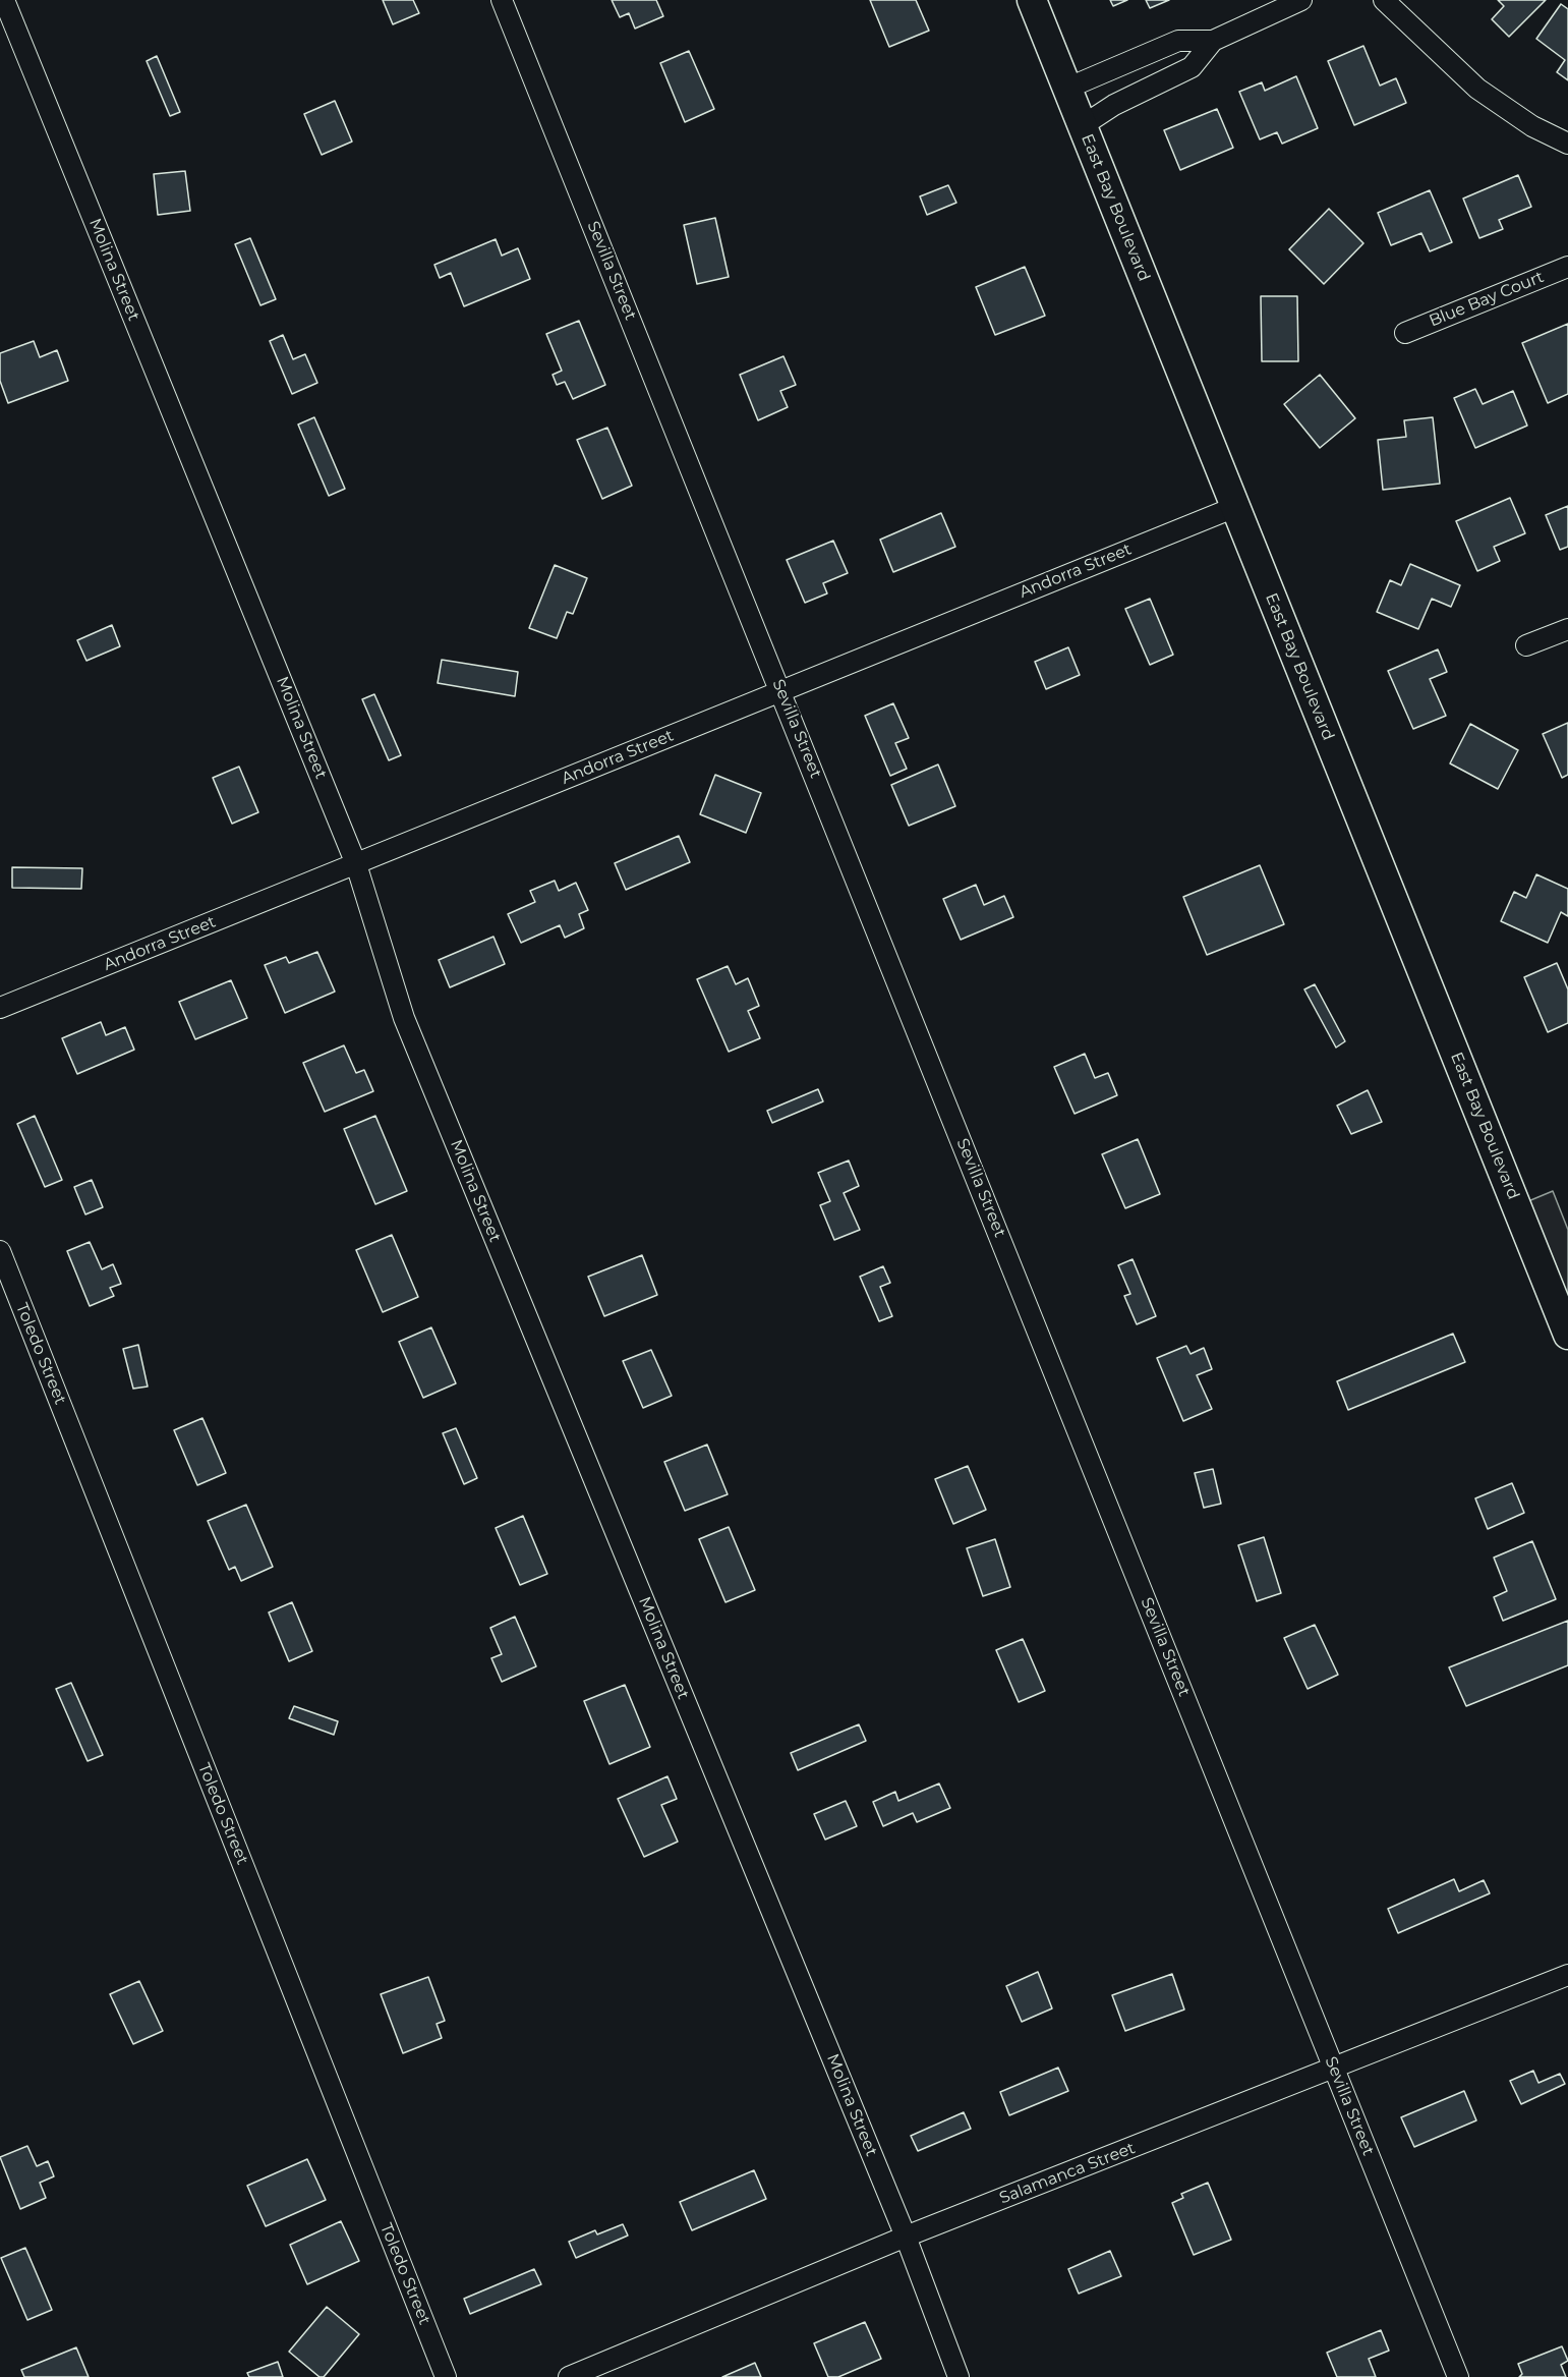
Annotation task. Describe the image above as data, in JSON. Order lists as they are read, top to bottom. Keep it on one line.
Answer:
{"streets":{"main road":["East Bay Boulevard"],"street":["Molina Street","Sevilla Street","Blue Bay Court","Andorra Street","Toledo Street","Salamanca Street"]},"crossings":[["East Bay Boulevard","Andorra Street"],["Molina Street","Andorra Street"],["Molina Street","Salamanca Street"],["Sevilla Street","Andorra Street"],["Sevilla Street","Salamanca Street"]]}
